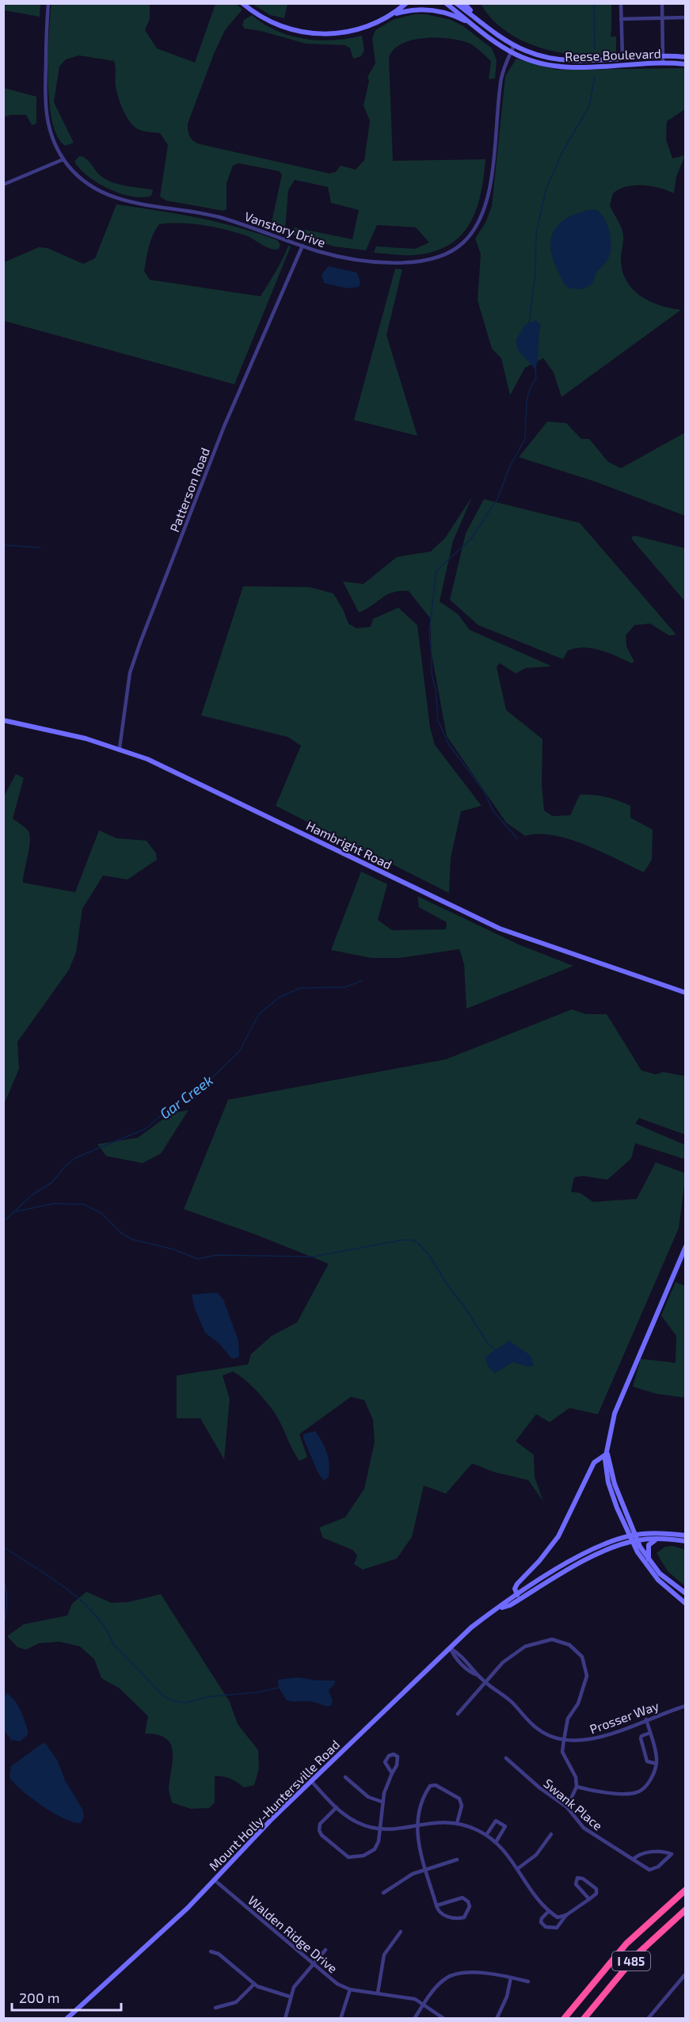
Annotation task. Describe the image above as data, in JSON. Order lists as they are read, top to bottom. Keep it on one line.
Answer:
{"streets":{"highway":["I 485"],"main road":["Reese Boulevard","Hambright Road","Mount Holly-Huntersville Road"],"street":["Vanstory Drive","Patterson Road","Prosser Way","Swank Place","Walden Ridge Drive"]},"crossings":[["Reese Boulevard","Vanstory Drive"],["Vanstory Drive","Patterson Road"],["Patterson Road","Hambright Road"],["Prosser Way","Mount Holly-Huntersville Road"],["Mount Holly-Huntersville Road","Walden Ridge Drive"]],"water":["Gar Creek"],"scale_bar":"200 m"}
